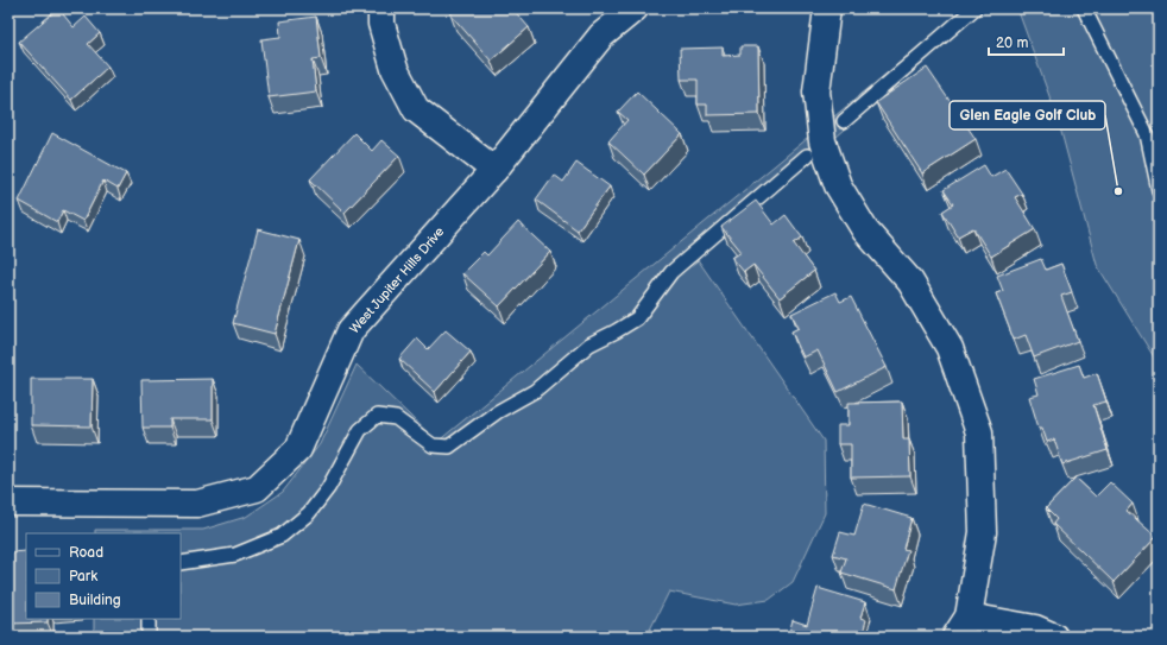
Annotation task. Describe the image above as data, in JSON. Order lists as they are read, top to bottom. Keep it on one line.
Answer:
{"streets":{"street":["West Jupiter Hills Drive"]},"places":["Glen Eagle Golf Club"],"legend":["Road","Park","Building"],"scale_bar":"20 m"}
